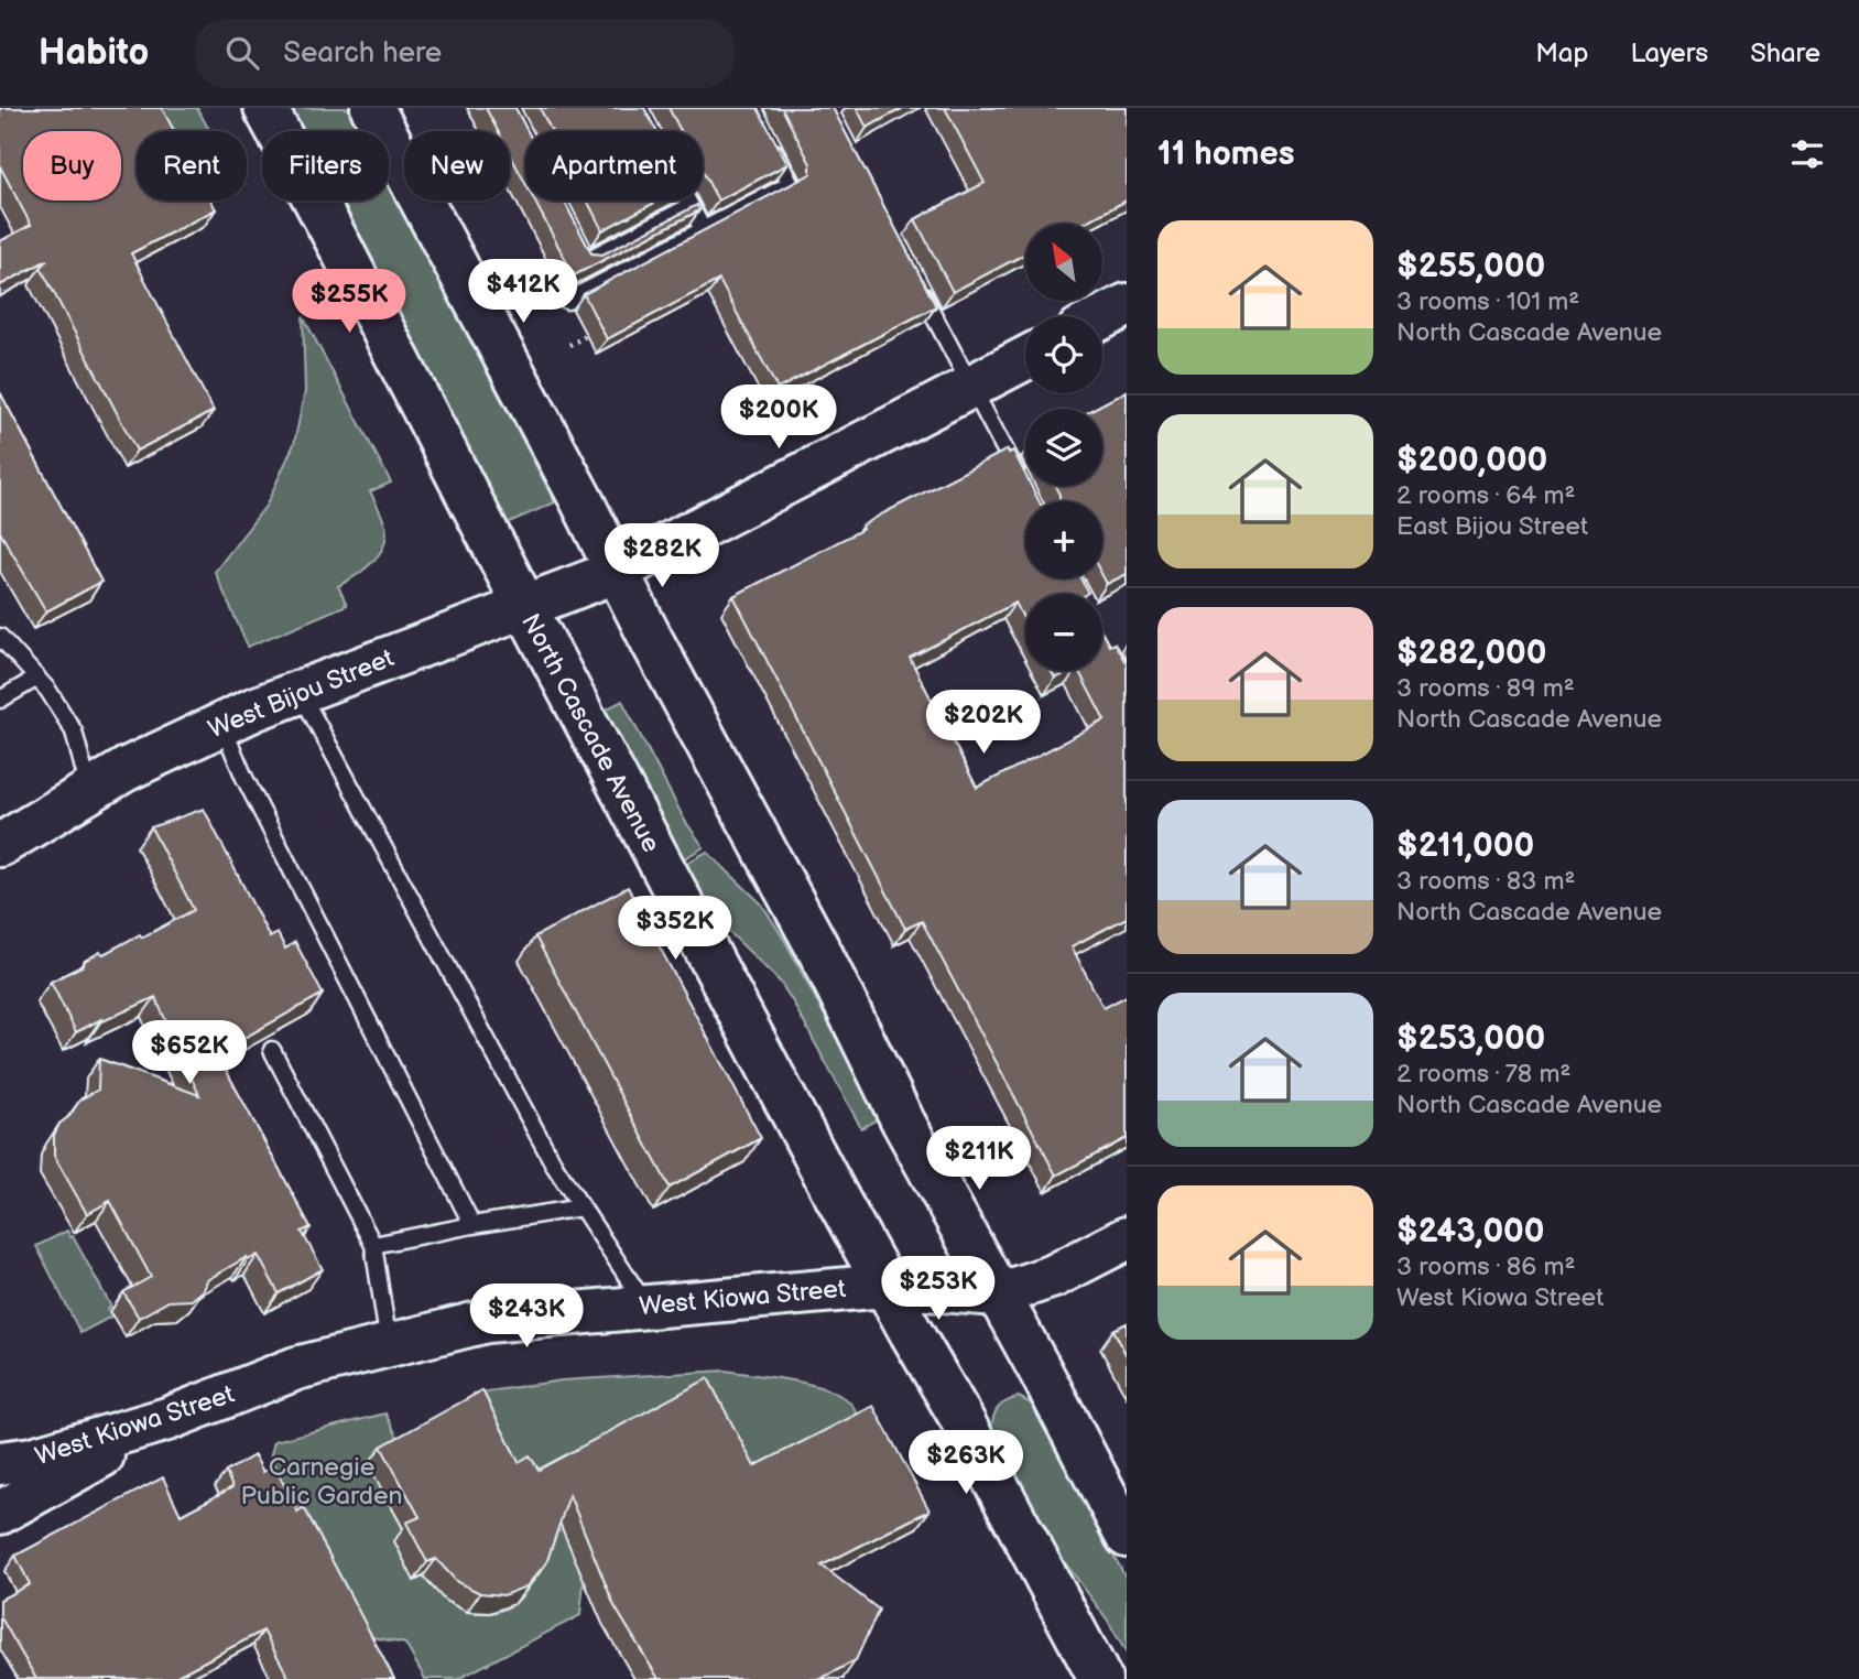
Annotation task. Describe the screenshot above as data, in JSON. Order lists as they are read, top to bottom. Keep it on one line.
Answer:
{"streets":{"main road":["West Bijou Street","North Cascade Avenue","West Kiowa Street"]},"crossings":[["West Bijou Street","North Cascade Avenue"],["North Cascade Avenue","West Kiowa Street"]],"parks":["Carnegie Public Garden"],"north":"top left","page":{"header":"Habito","search":"Search here","nav":["Map","Layers","Share"],"heading":"11 homes","chip":["Buy","Rent","Filters","New","Apartment"],"list":[{"name":"$255,000","note":"3 rooms · 101 m² · North Cascade Avenue"},{"name":"$200,000","note":"2 rooms · 64 m² · East Bijou Street"},{"name":"$282,000","note":"3 rooms · 89 m² · North Cascade Avenue"},{"name":"$211,000","note":"3 rooms · 83 m² · North Cascade Avenue"},{"name":"$253,000","note":"2 rooms · 78 m² · North Cascade Avenue"},{"name":"$243,000","note":"3 rooms · 86 m² · West Kiowa Street"}],"map_buttons":["+","−"],"price":["$412K","$255K","$200K","$282K","$202K","$352K","$652K","$211K","$253K","$243K","$263K"]}}
